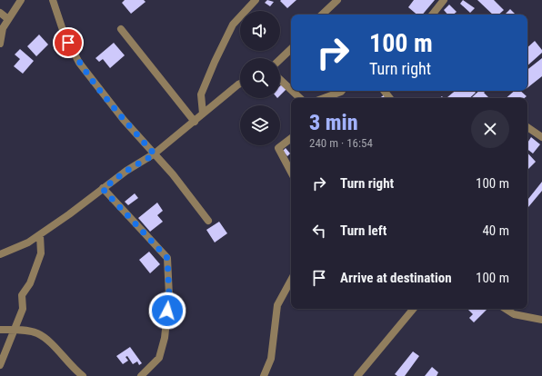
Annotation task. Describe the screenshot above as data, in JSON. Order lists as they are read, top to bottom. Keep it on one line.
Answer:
{"page":{"turn":["100 m","Turn right"],"heading":["3 min","240 m · 16:54"],"list":[{"name":"Turn right","value":"100 m"},{"name":"Turn left","value":"40 m"},{"name":"Arrive at destination","value":"100 m"}]}}
